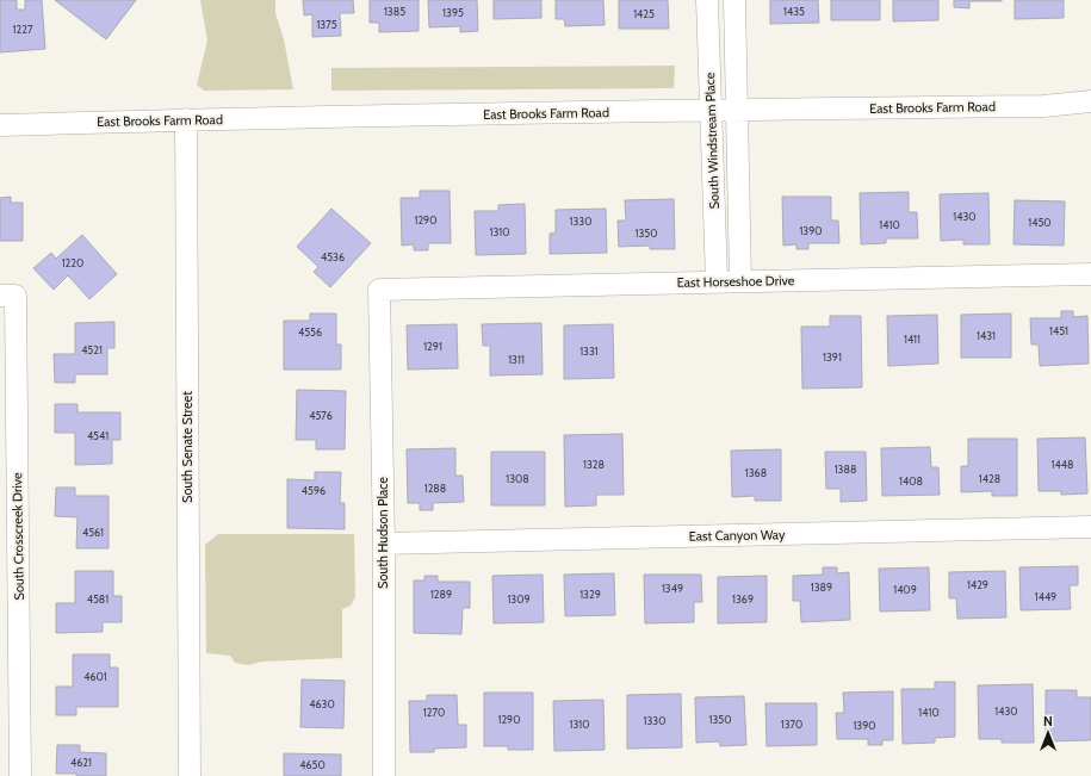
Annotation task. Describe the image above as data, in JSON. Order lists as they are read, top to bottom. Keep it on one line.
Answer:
{"streets":{"street":["East Brooks Farm Road","South Windstream Place","East Horseshoe Drive","South Senate Street","South Hudson Place","East Canyon Way","South Crosscreek Drive"]},"crossings":[["East Brooks Farm Road","South Windstream Place"],["East Brooks Farm Road","South Senate Street"],["South Windstream Place","East Horseshoe Drive"],["East Horseshoe Drive","South Hudson Place"],["South Hudson Place","East Canyon Way"]],"house_numbers":["1385","1435","1395","1425","1375","1227","1430","1290","1330","1450","1410","1390","1310","1350","4536","1220","1451","4556","1431","1411","1291","4521","1331","1391","1311","4576","4541","1328","1448","1388","1368","1308","1428","1408","1288","4596","4561","1429","1389","1349","1409","1289","1329","1449","4581","1309","1369","4601","4630","1430","1270","1410","1290","1350","1330","1310","1370","1390","4621","4650"],"north":"top"}
